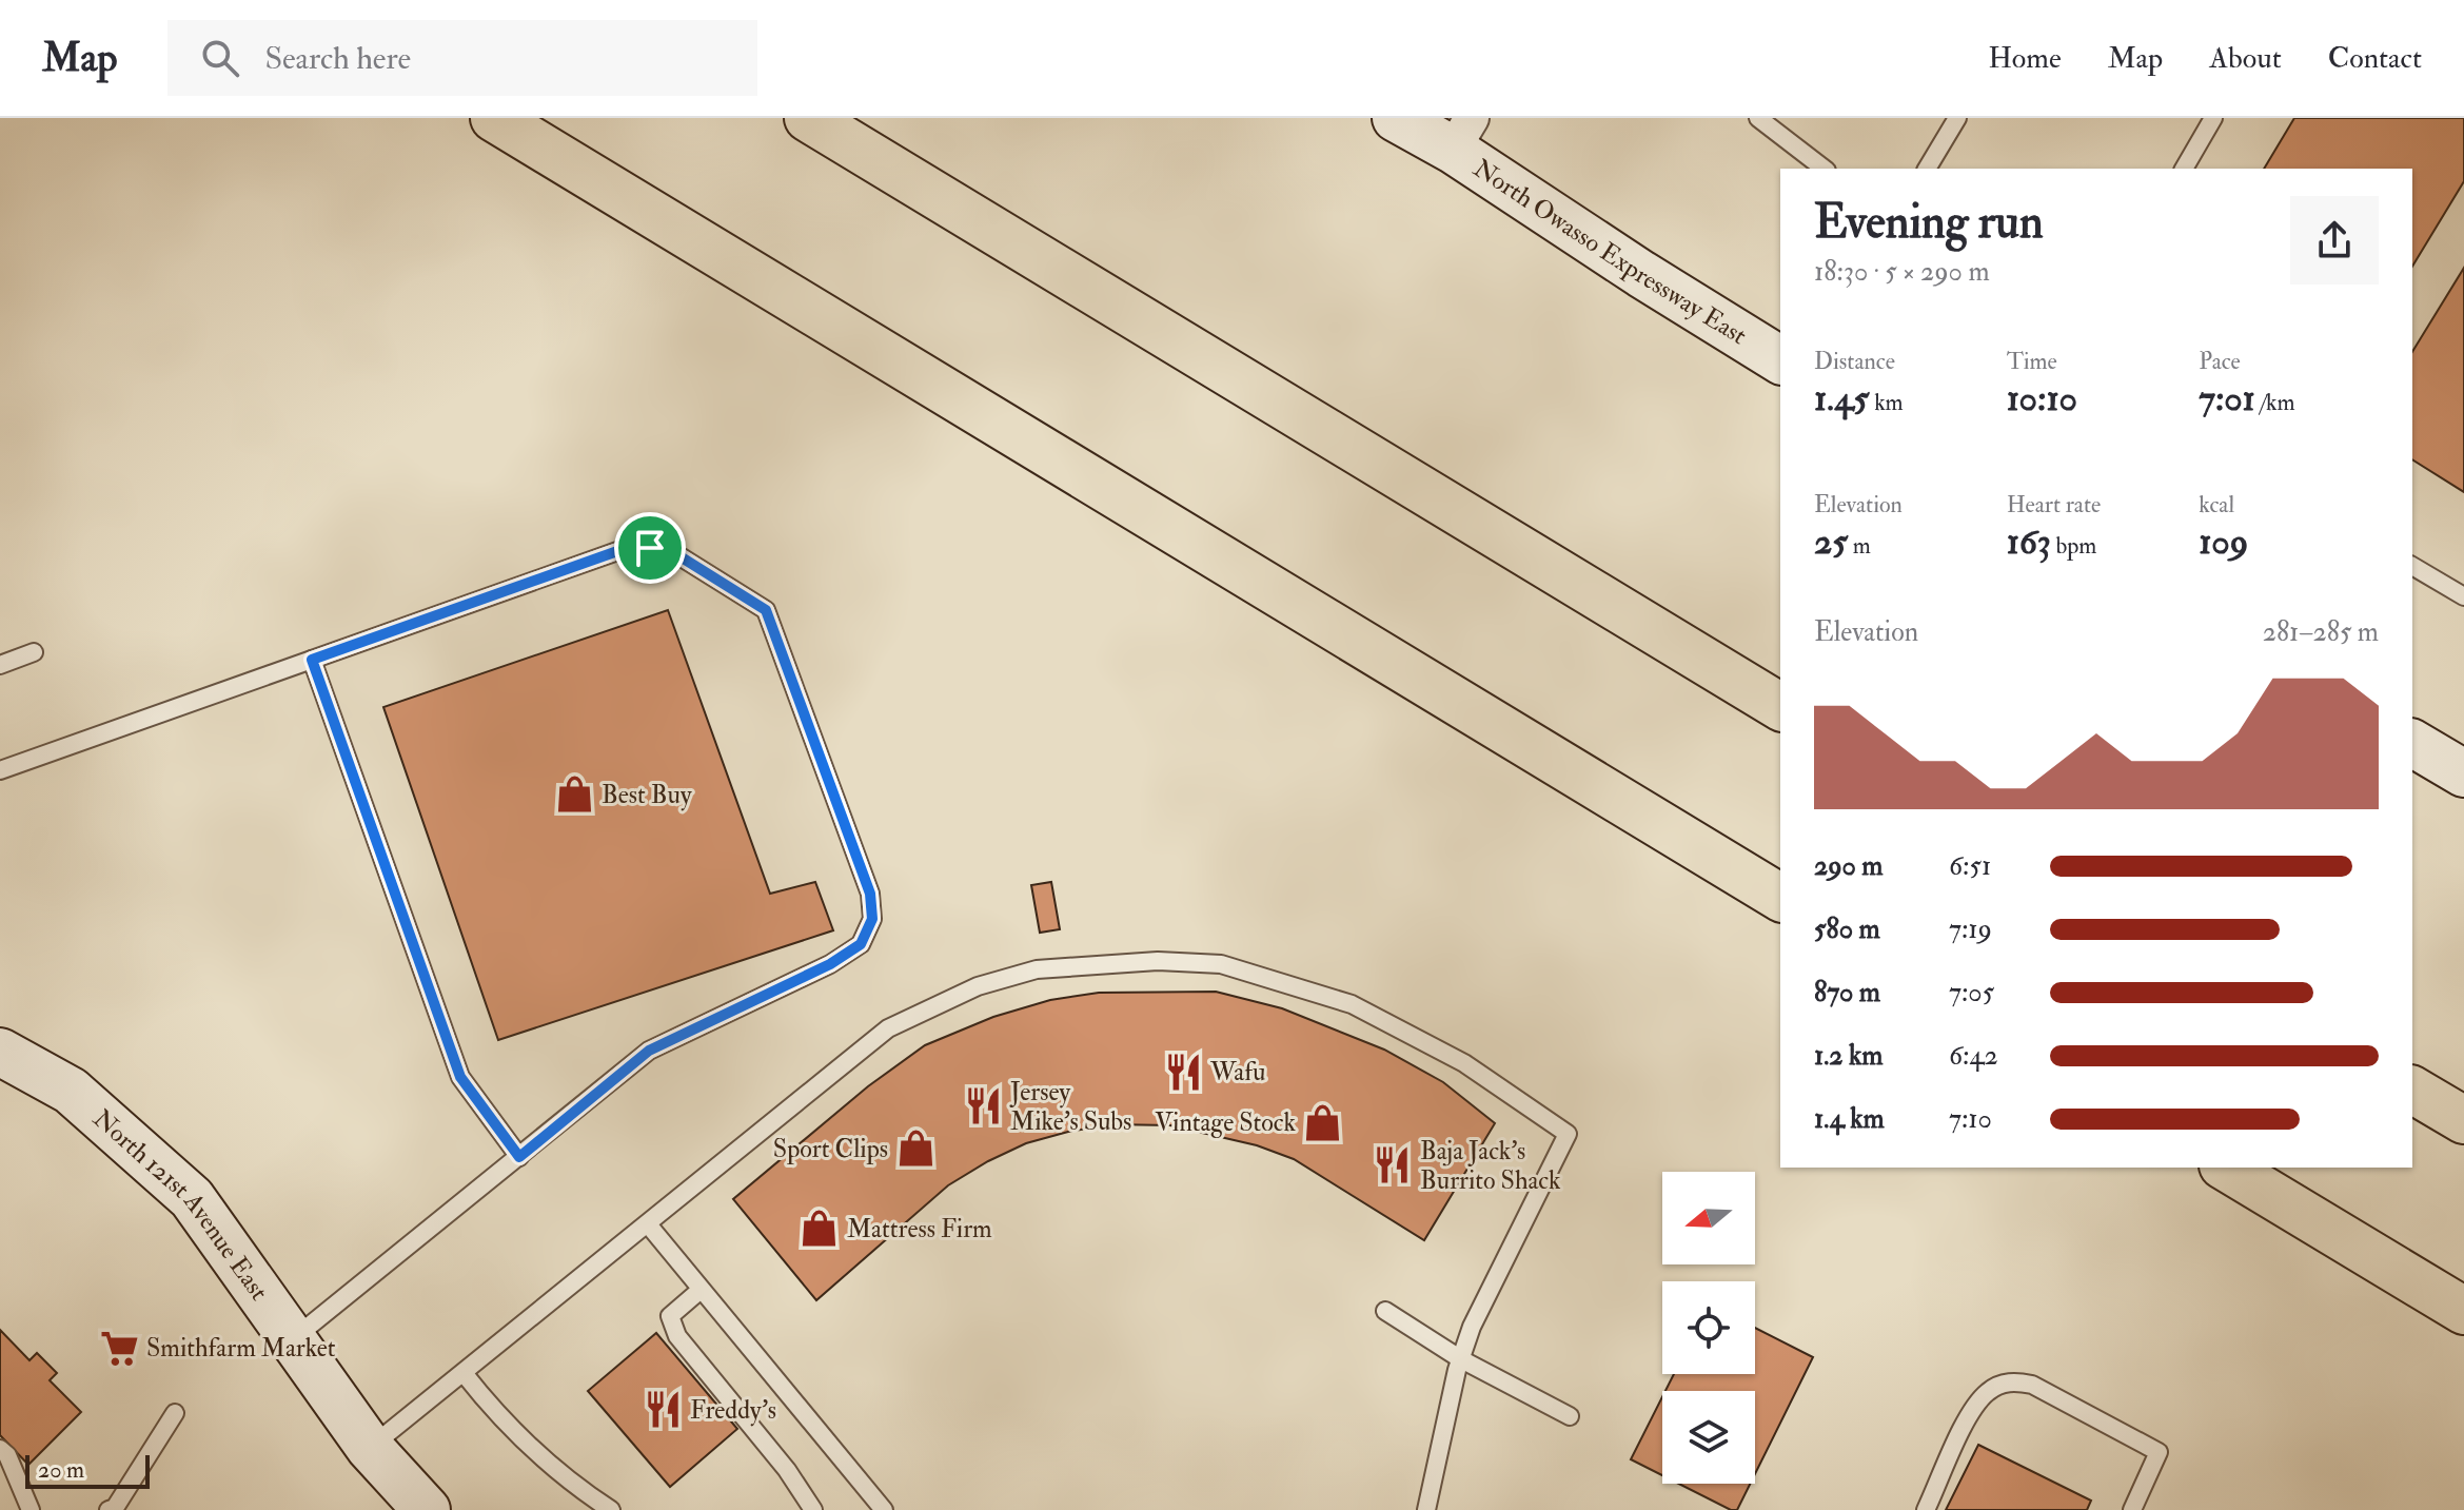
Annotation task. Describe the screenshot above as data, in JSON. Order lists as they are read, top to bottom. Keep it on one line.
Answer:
{"streets":{"street":["North Owasso Expressway East","North 121st Avenue East"]},"places":{"shop":["Best Buy","Vintage Stock","Sport Clips","Mattress Firm"],"restaurant":["Wafu","Jersey Mike's Subs","Baja Jack's Burrito Shack","Freddy's"],"supermarket":["Smithfarm Market"]},"scale_bar":"20 m","north":"left","page":{"header":"Map","search":"Search here","nav":["Home","Map","About","Contact"],"heading":["Evening run","18:30 · 5 × 290 m"],"stats":[["Distance","1.45 km"],["Time","10:10"],["Pace","7:01 /km"],["Elevation","25 m"],["Heart rate","163 bpm"],["kcal","109"]],"chart":["Elevation","281–285 m"],"list":[{"name":"290 m","note":"6:51"},{"name":"580 m","note":"7:19"},{"name":"870 m","note":"7:05"},{"name":"1.2 km","note":"6:42"},{"name":"1.4 km","note":"7:10"}],"scale":"20 m"}}
